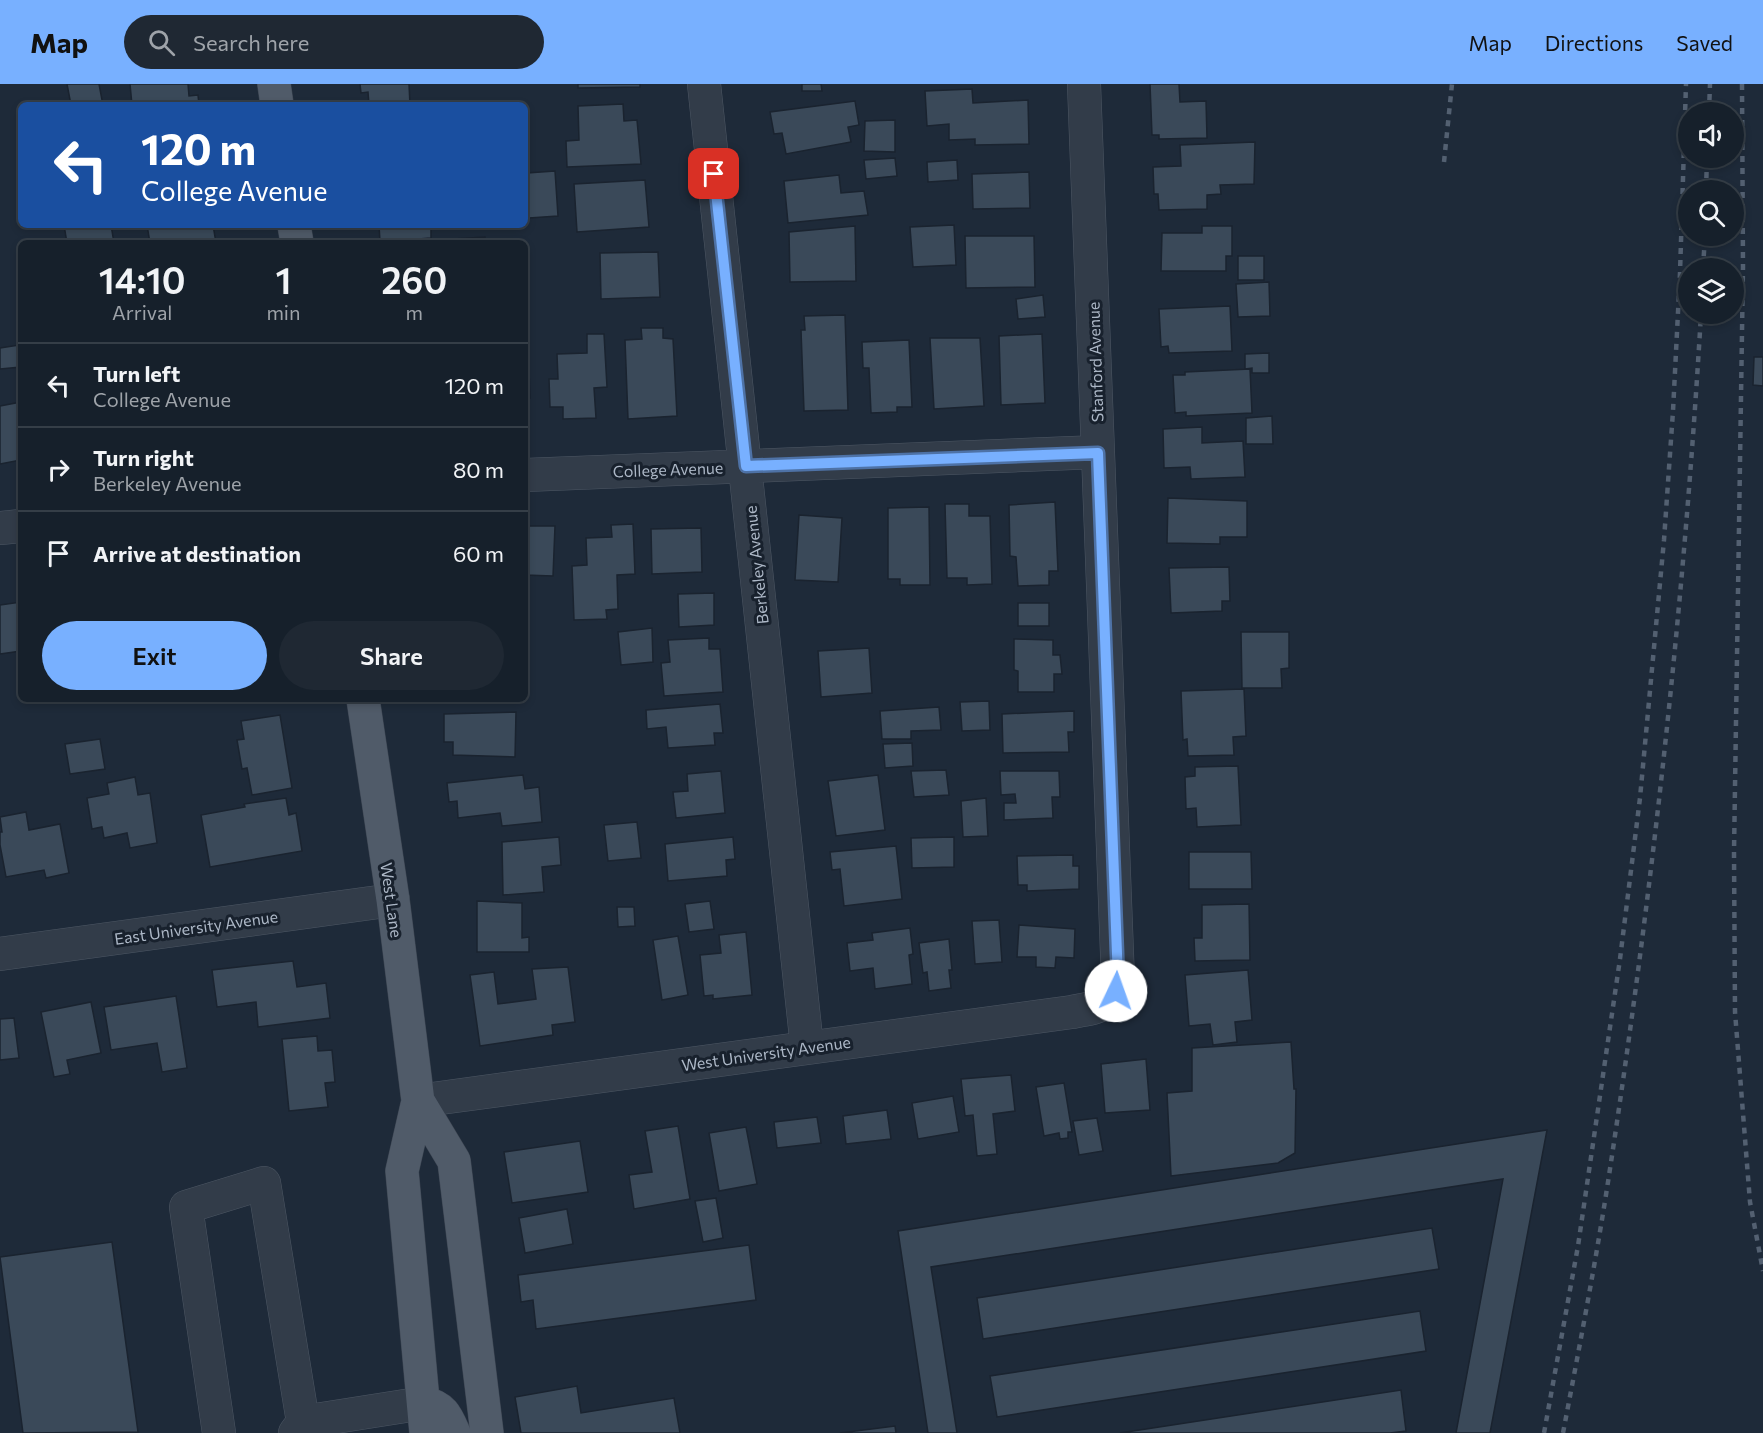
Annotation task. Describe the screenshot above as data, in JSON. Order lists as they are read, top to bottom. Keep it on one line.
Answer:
{"streets":{"main road":["West Lane"],"street":["Stanford Avenue","College Avenue","Berkeley Avenue","East University Avenue","West University Avenue"]},"crossings":[["Stanford Avenue","College Avenue"],["Stanford Avenue","West University Avenue"],["College Avenue","Berkeley Avenue"],["Berkeley Avenue","West University Avenue"],["West Lane","East University Avenue"],["West Lane","West University Avenue"]],"page":{"header":"Map","search":"Search here","nav":["Map","Directions","Saved"],"turn":["120 m","College Avenue"],"eta":["14:10","Arrival","1","min","260","m"],"list":[{"name":"Turn left","note":"College Avenue","value":"120 m"},{"name":"Turn right","note":"Berkeley Avenue","value":"80 m"},{"name":"Arrive at destination","value":"60 m"}],"buttons":["Exit","Share"]}}
